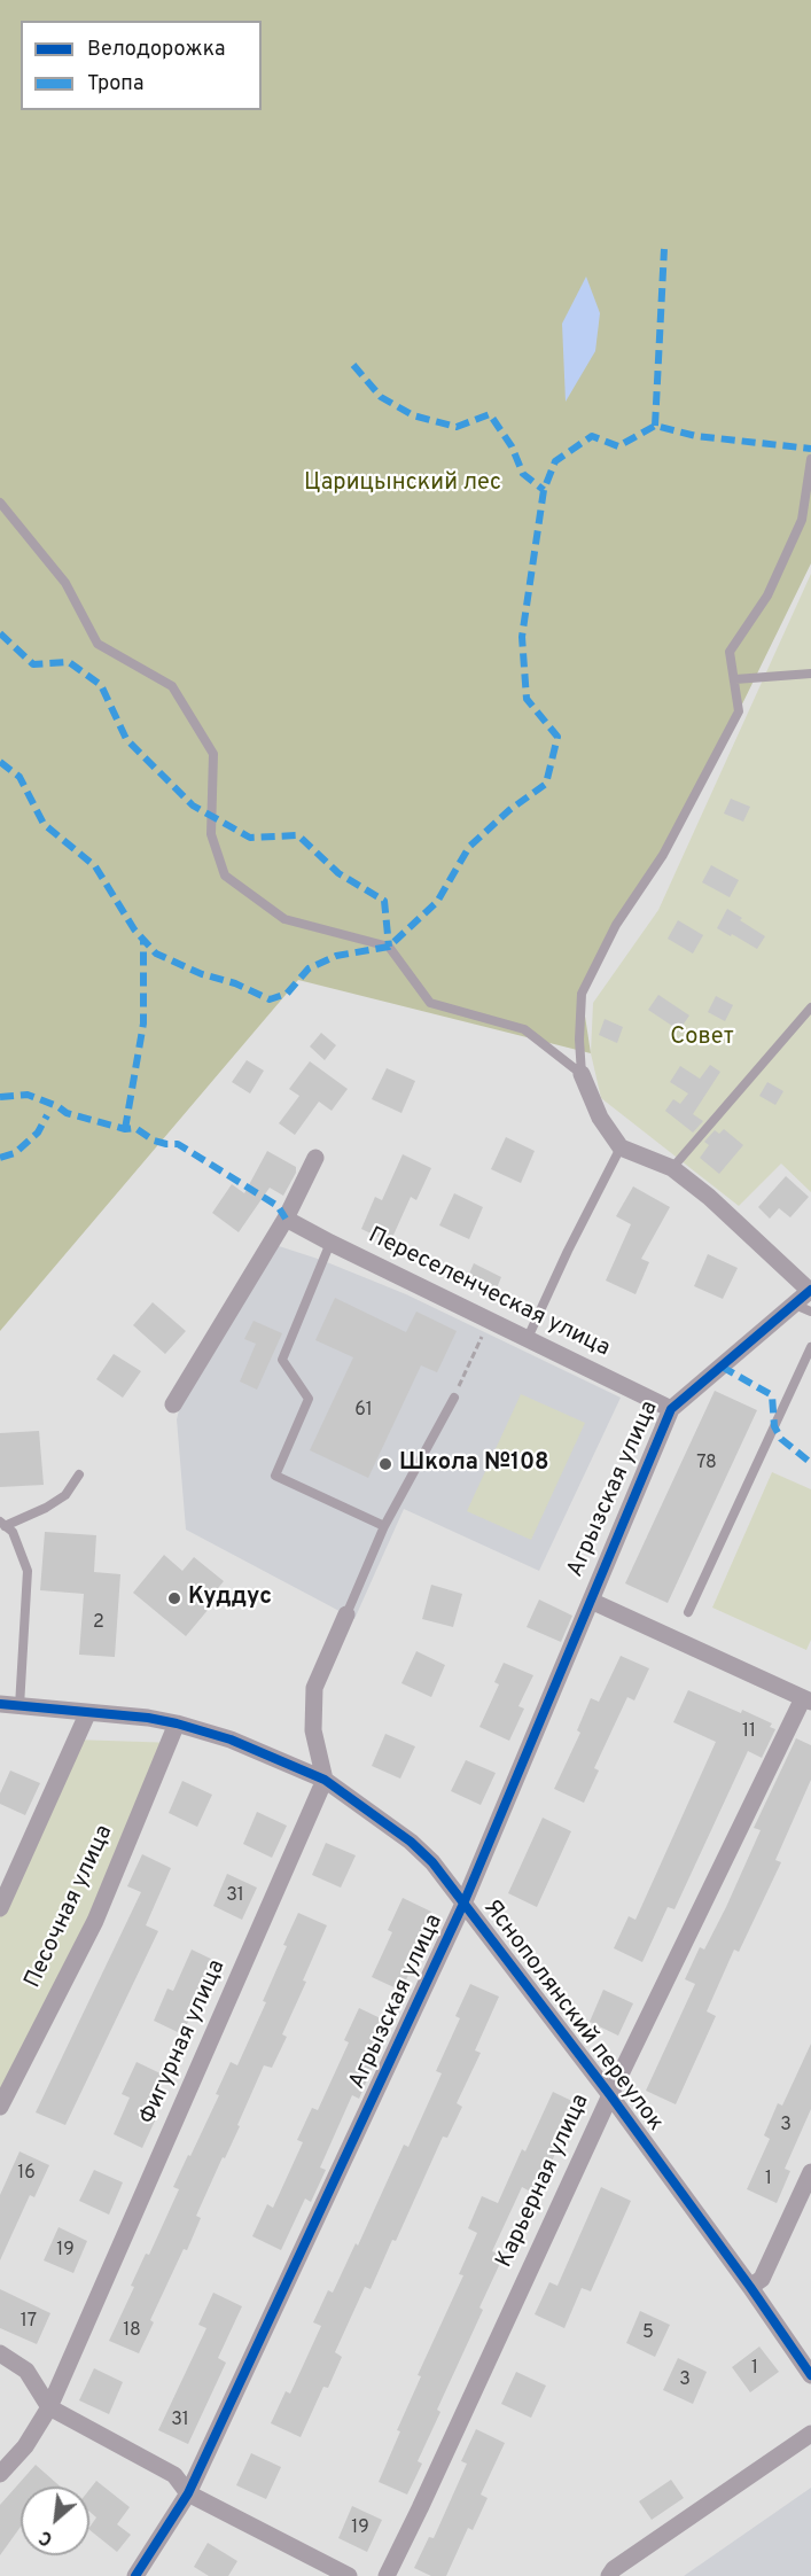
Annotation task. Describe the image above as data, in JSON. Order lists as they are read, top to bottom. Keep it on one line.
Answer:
{"streets":{"street":["Переселенческая улица","Агрызская улица","Песочная улица","Яснополянский переулок","Фигурная улица","Карьерная улица"]},"crossings":[["Переселенческая улица","Агрызская улица"],["Агрызская улица","Яснополянский переулок"],["Песочная улица","Яснополянский переулок"],["Яснополянский переулок","Фигурная улица"],["Яснополянский переулок","Карьерная улица"]],"parks":["Царицынский лес","Совет"],"places":["Школа №108","Куддус"],"house_numbers":["61","78","2","11","31","3","16","1","19","17","18","5","1","3","31","19"],"legend":["Велодорожка","Тропа"],"north":"bottom left"}
